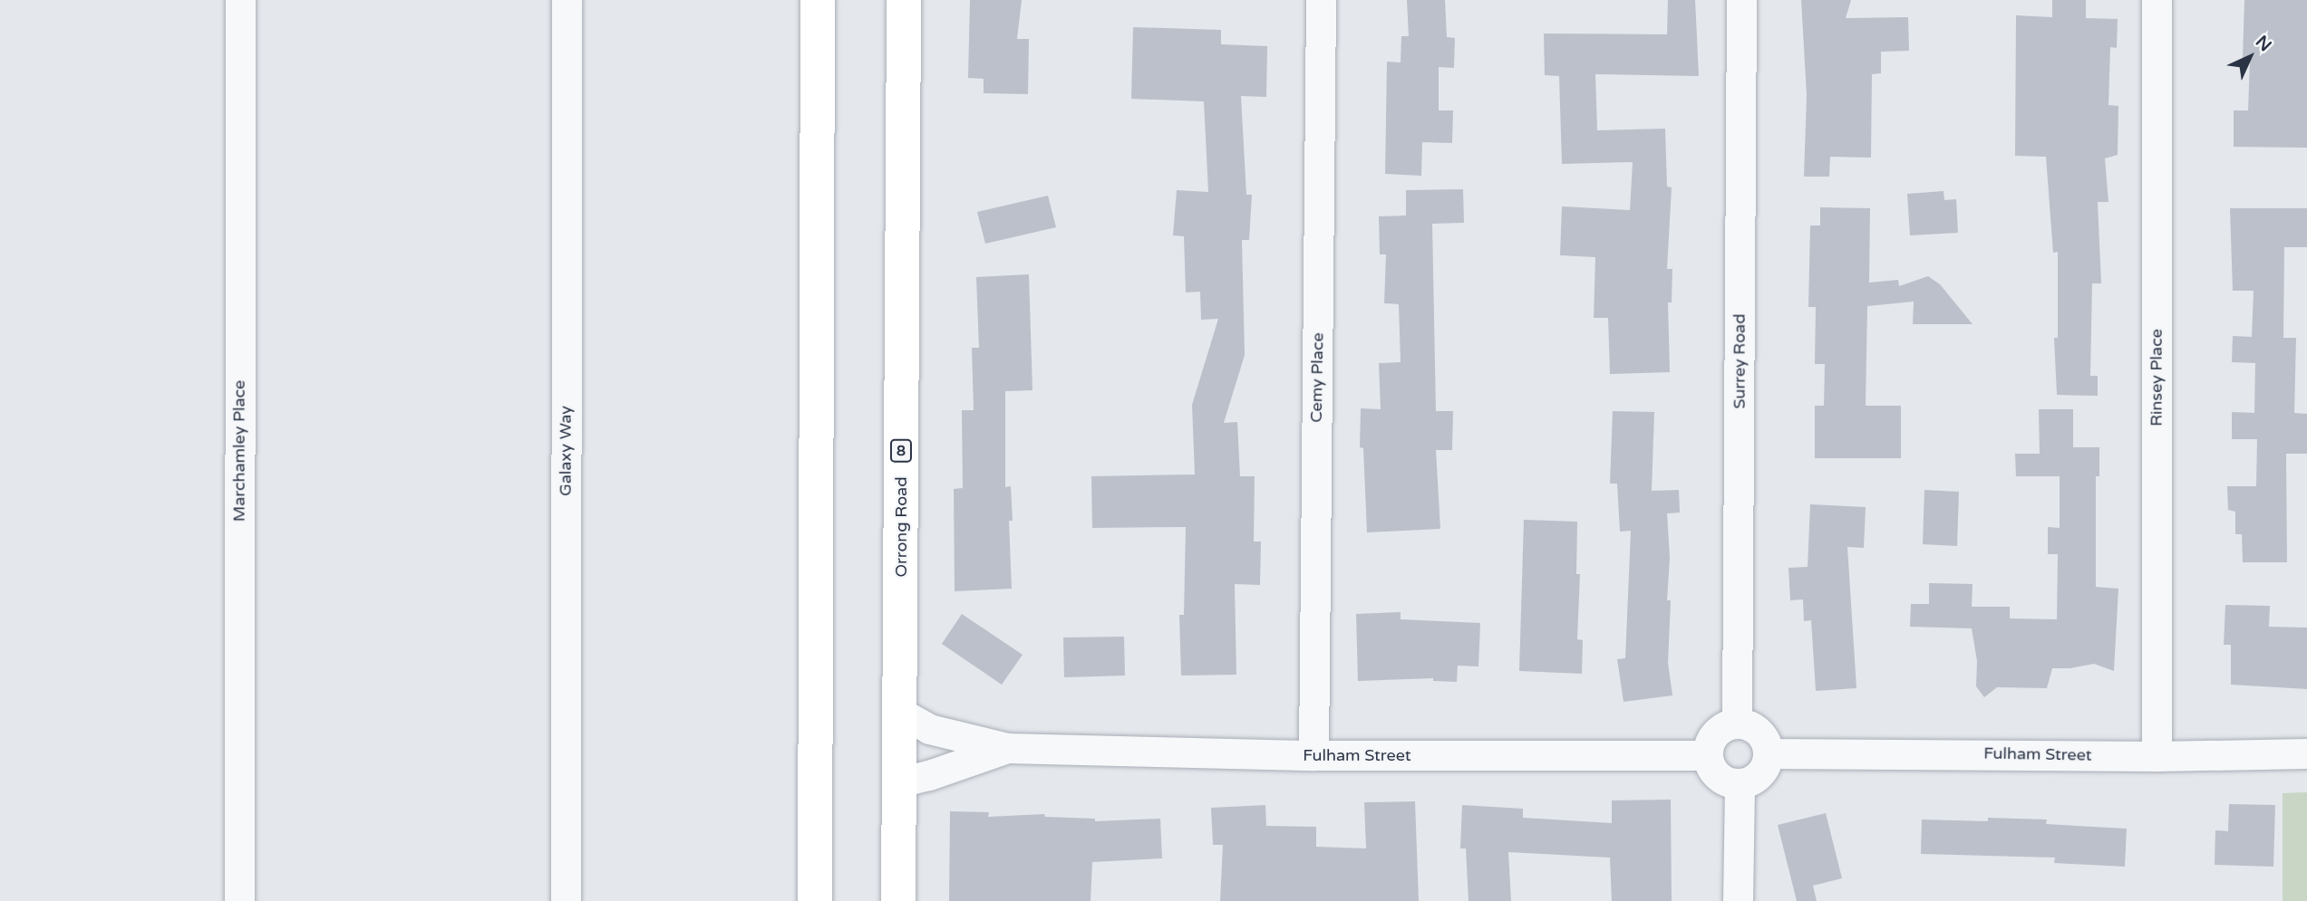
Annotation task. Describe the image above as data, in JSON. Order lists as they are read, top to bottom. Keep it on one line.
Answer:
{"streets":{"highway":["8","Orrong Road"],"street":["Surrey Road","Cemy Place","Rinsey Place","Marchamley Place","Galaxy Way","Fulham Street"]},"crossings":[["Surrey Road","Fulham Street"],["Cemy Place","Fulham Street"],["Rinsey Place","Fulham Street"],["Orrong Road","Fulham Street"]],"north":"top right"}
